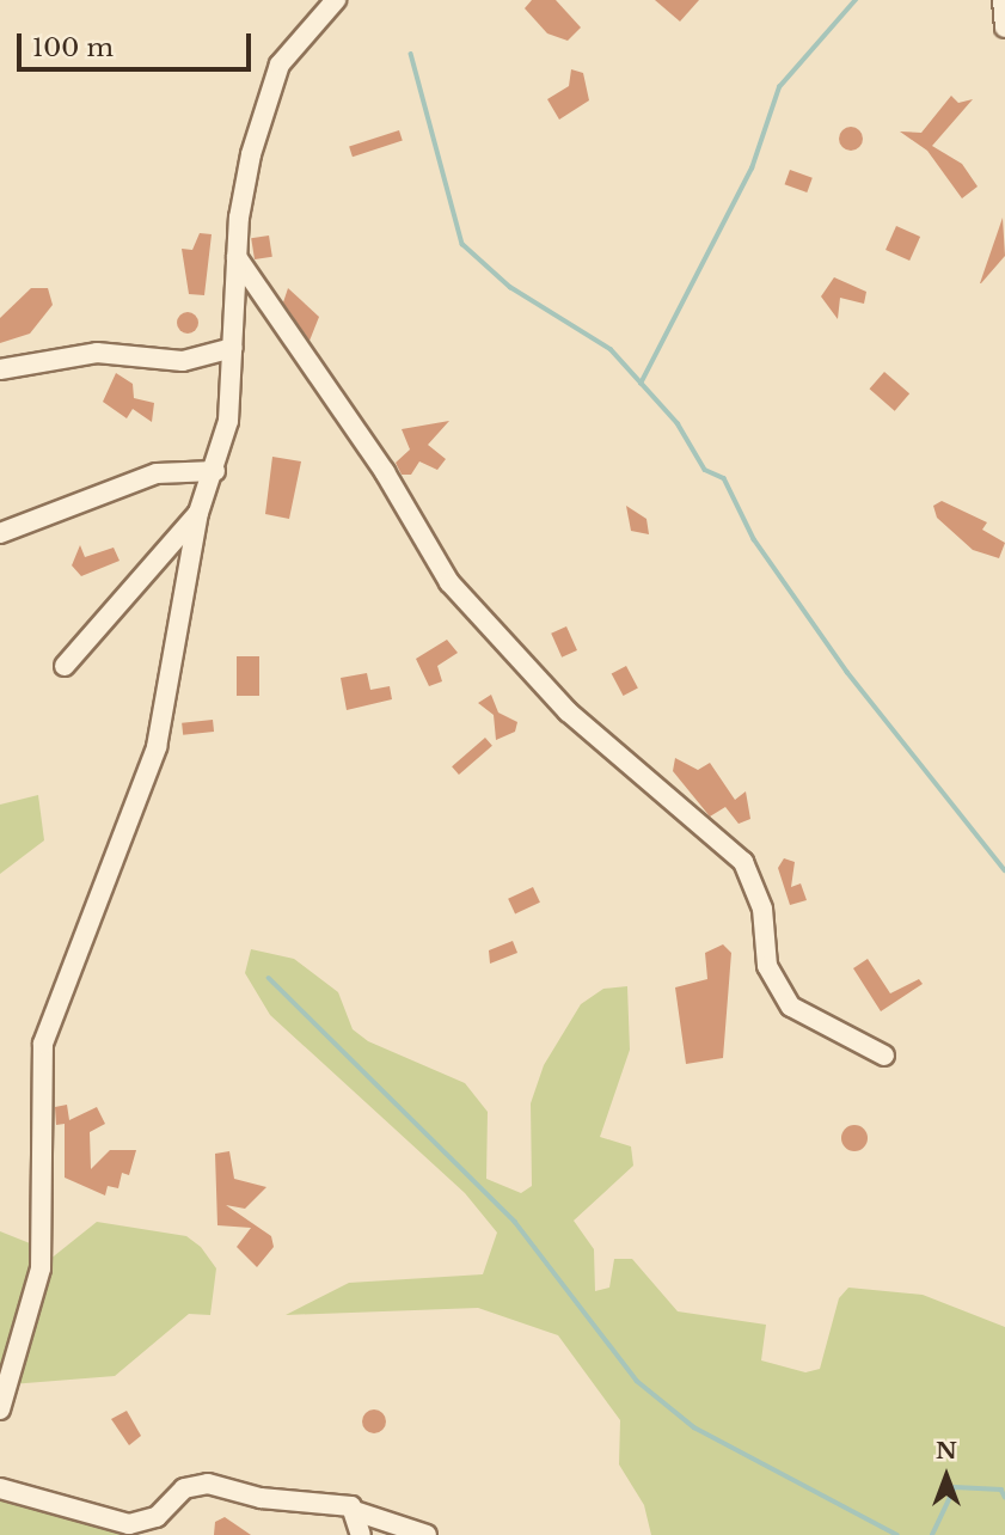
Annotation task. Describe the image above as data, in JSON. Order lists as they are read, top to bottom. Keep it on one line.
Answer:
{"scale_bar":"100 m","north":"top"}
